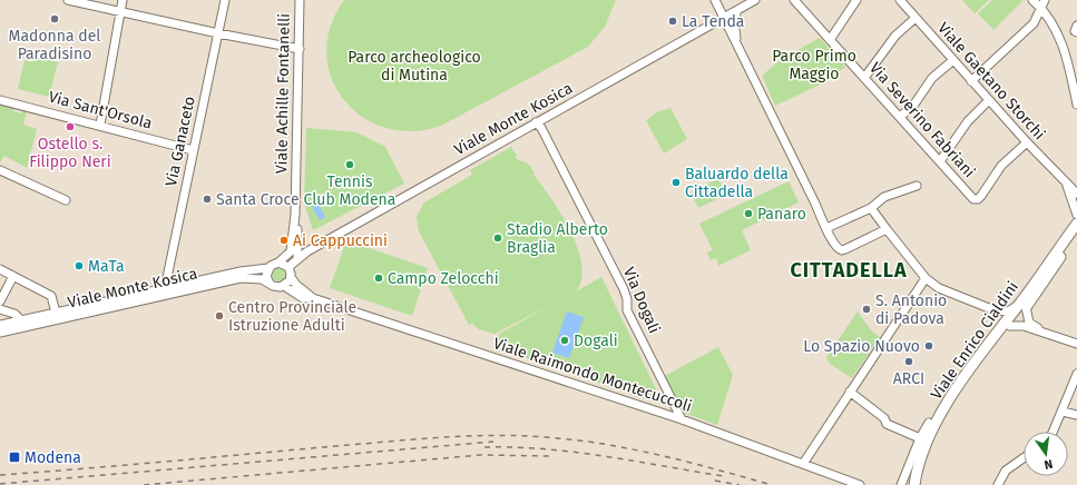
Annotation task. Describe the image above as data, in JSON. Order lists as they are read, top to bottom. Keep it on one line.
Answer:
{"streets":{"main road":["Viale Enrico Cialdini"],"street":["Viale Gaetano Storchi","Viale Achille Fontanelli","Via Sant'Orsola","Viale Monte Kosica","Via Severino Fabriani","Via Ganaceto","Via Dogali","Viale Raimondo Montecuccoli"]},"crossings":[["Viale Gaetano Storchi","Via Severino Fabriani"],["Viale Achille Fontanelli","Viale Monte Kosica"],["Viale Achille Fontanelli","Viale Raimondo Montecuccoli"],["Via Sant'Orsola","Via Ganaceto"],["Viale Monte Kosica","Via Ganaceto"],["Viale Monte Kosica","Via Dogali"],["Viale Monte Kosica","Viale Raimondo Montecuccoli"],["Via Dogali","Viale Raimondo Montecuccoli"]],"districts":["CITTADELLA"],"parks":["Parco Primo Maggio","Parco archeologico di Mutina"],"places":{"other":["Madonna del Paradisino","La Tenda","Ostello s. Filippo Neri","Tennis Club Modena","Baluardo della Cittadella","Santa Croce","Panaro","Stadio Alberto Braglia","Ai Cappuccini","MaTa","Campo Zelocchi","S. Antonio di Padova","Centro Provinciale Istruzione Adulti","Dogali","Lo Spazio Nuovo","ARCI"],"transit":["Modena"]},"north":"bottom"}
